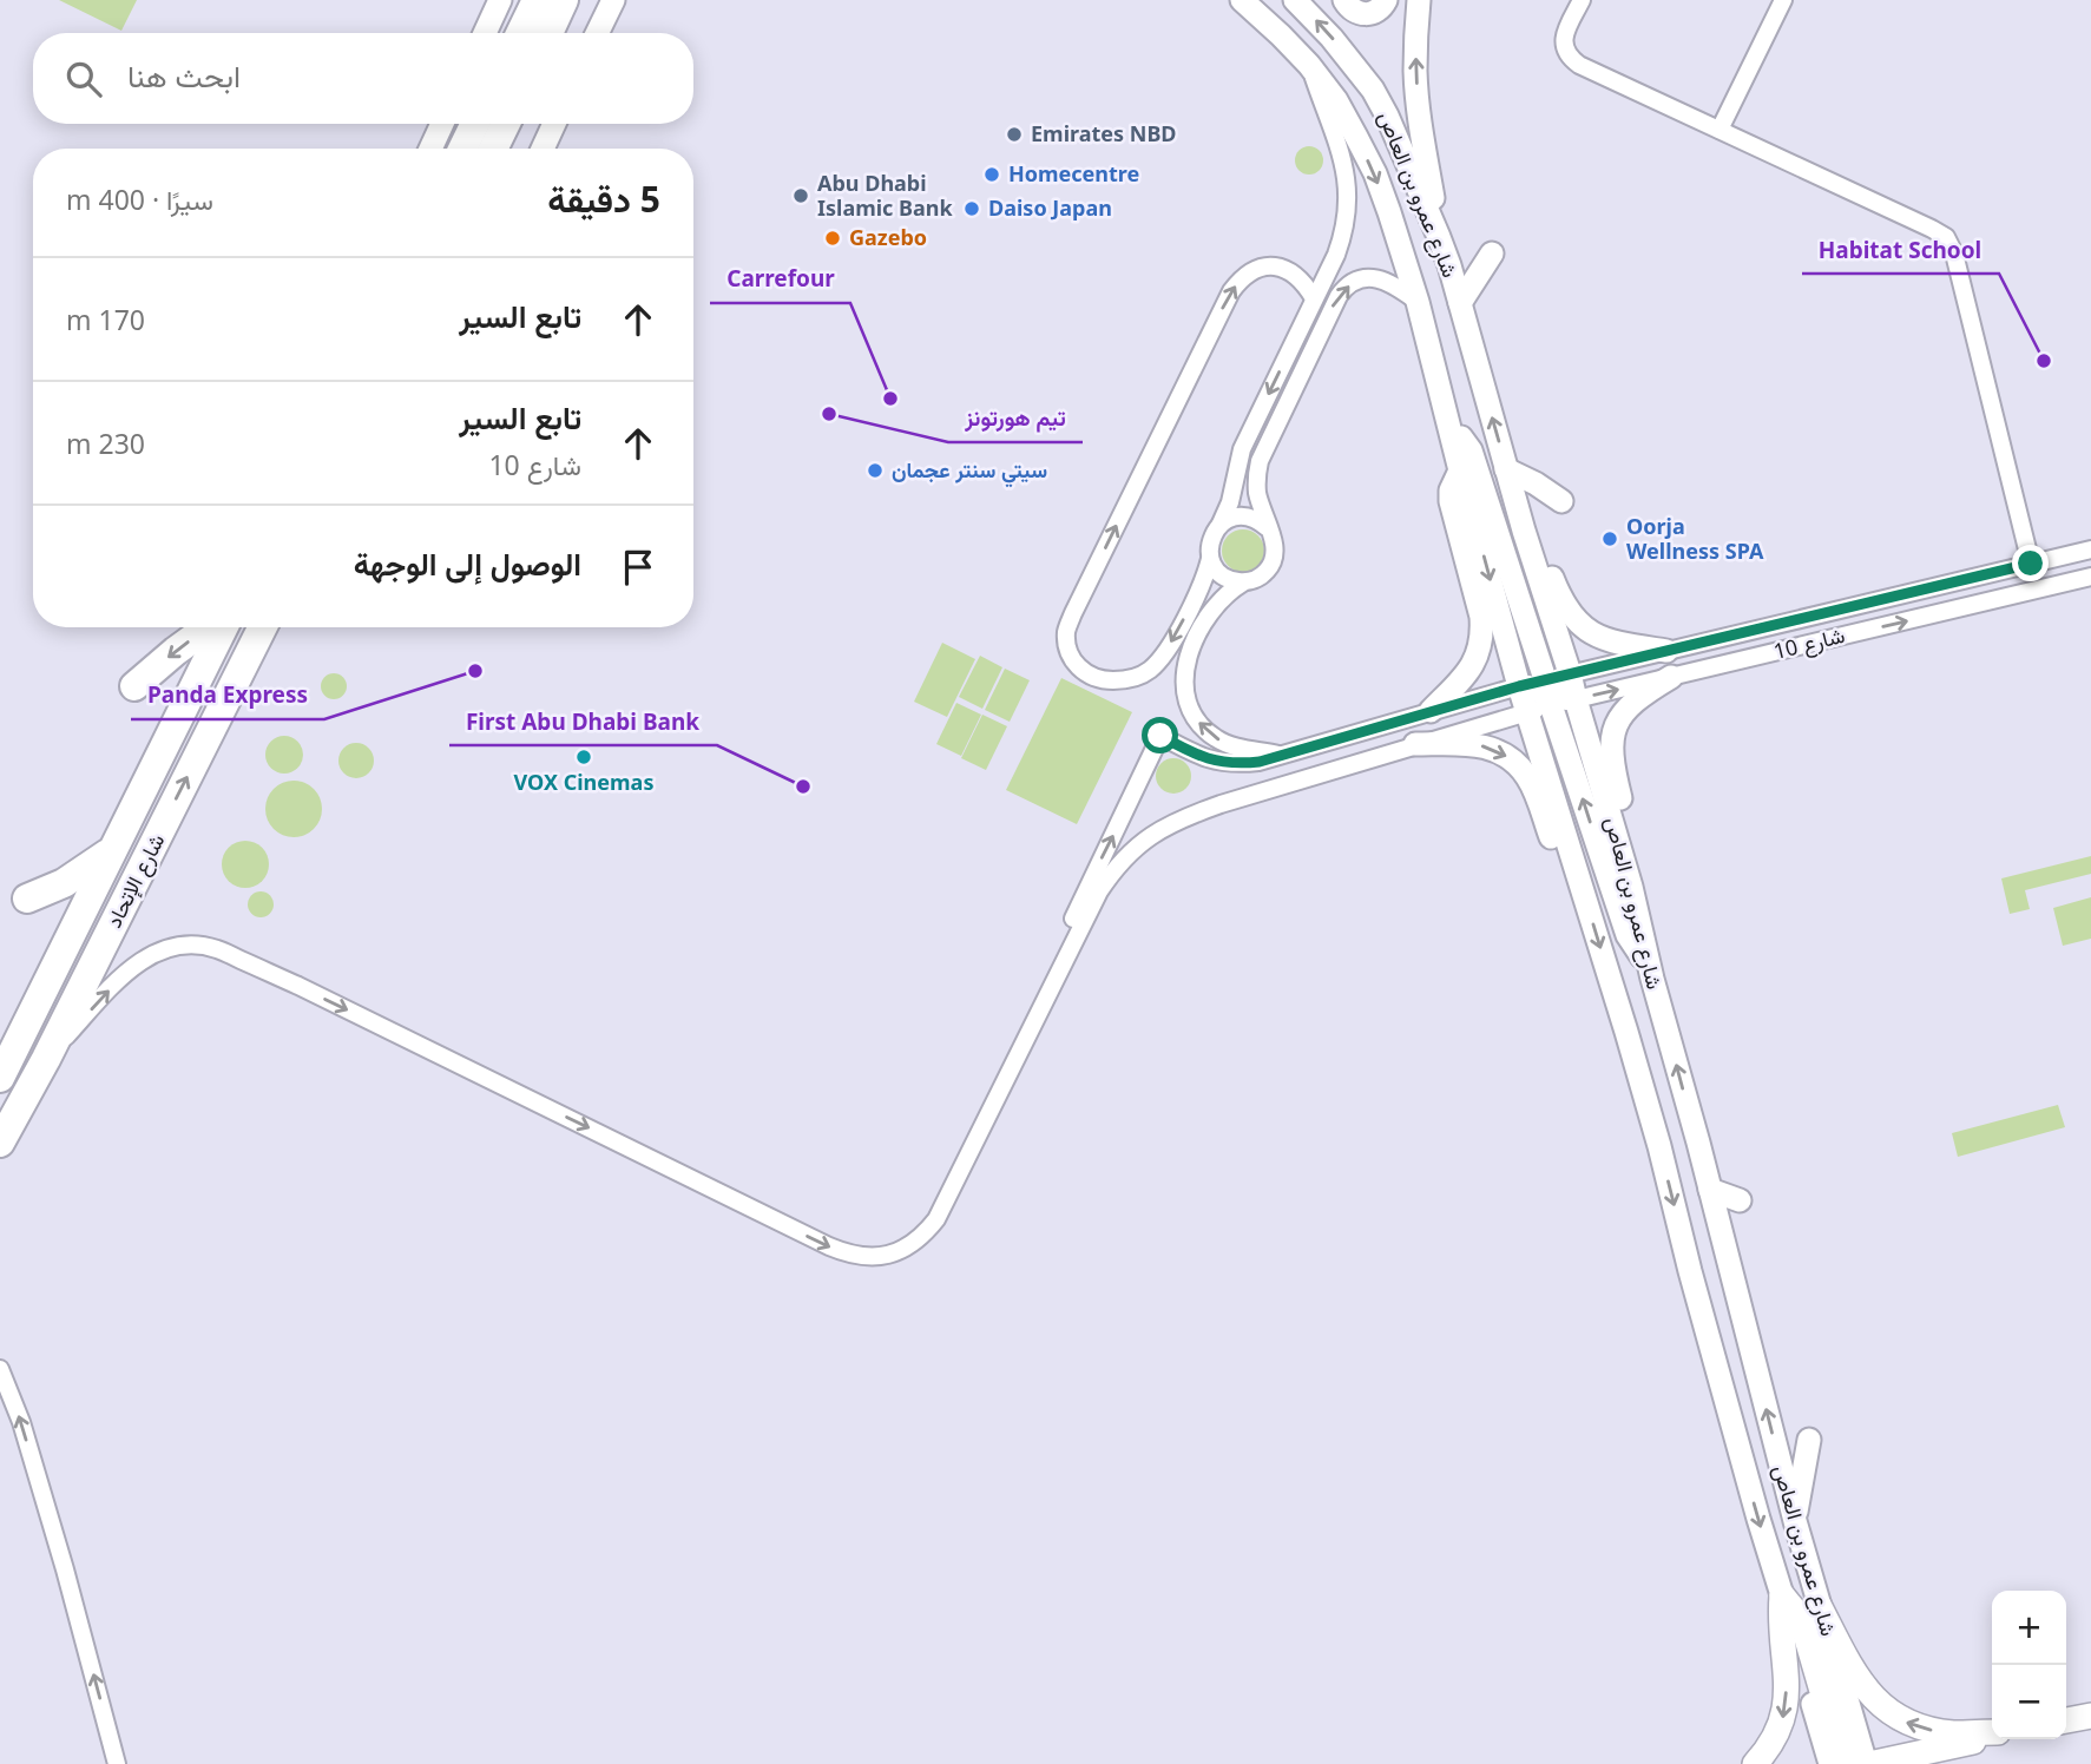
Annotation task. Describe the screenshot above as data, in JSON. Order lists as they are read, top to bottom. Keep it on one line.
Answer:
{"streets":{"highway":["شارع الإتحاد"],"main road":["شارع عمرو بن العاص"],"street":["شارع 10"]},"crossings":[["شارع عمرو بن العاص","شارع 10"]],"places":["Emirates NBD","Homecentre","Abu Dhabi Islamic Bank","Daiso Japan","Gazebo","Habitat School","Carrefour","تيم هورتونز","سيتي سنتر عجمان","Oorja Wellness SPA","Panda Express","VOX Cinemas","First Abu Dhabi Bank"],"page":{"search":"ابحث هنا","heading":["5 دقيقة","سيرًا · 400 m"],"list":[["تابع السير","170 m"],["تابع السير","شارع 10","230 m"],"الوصول إلى الوجهة"],"map_buttons":["+","−"]}}
